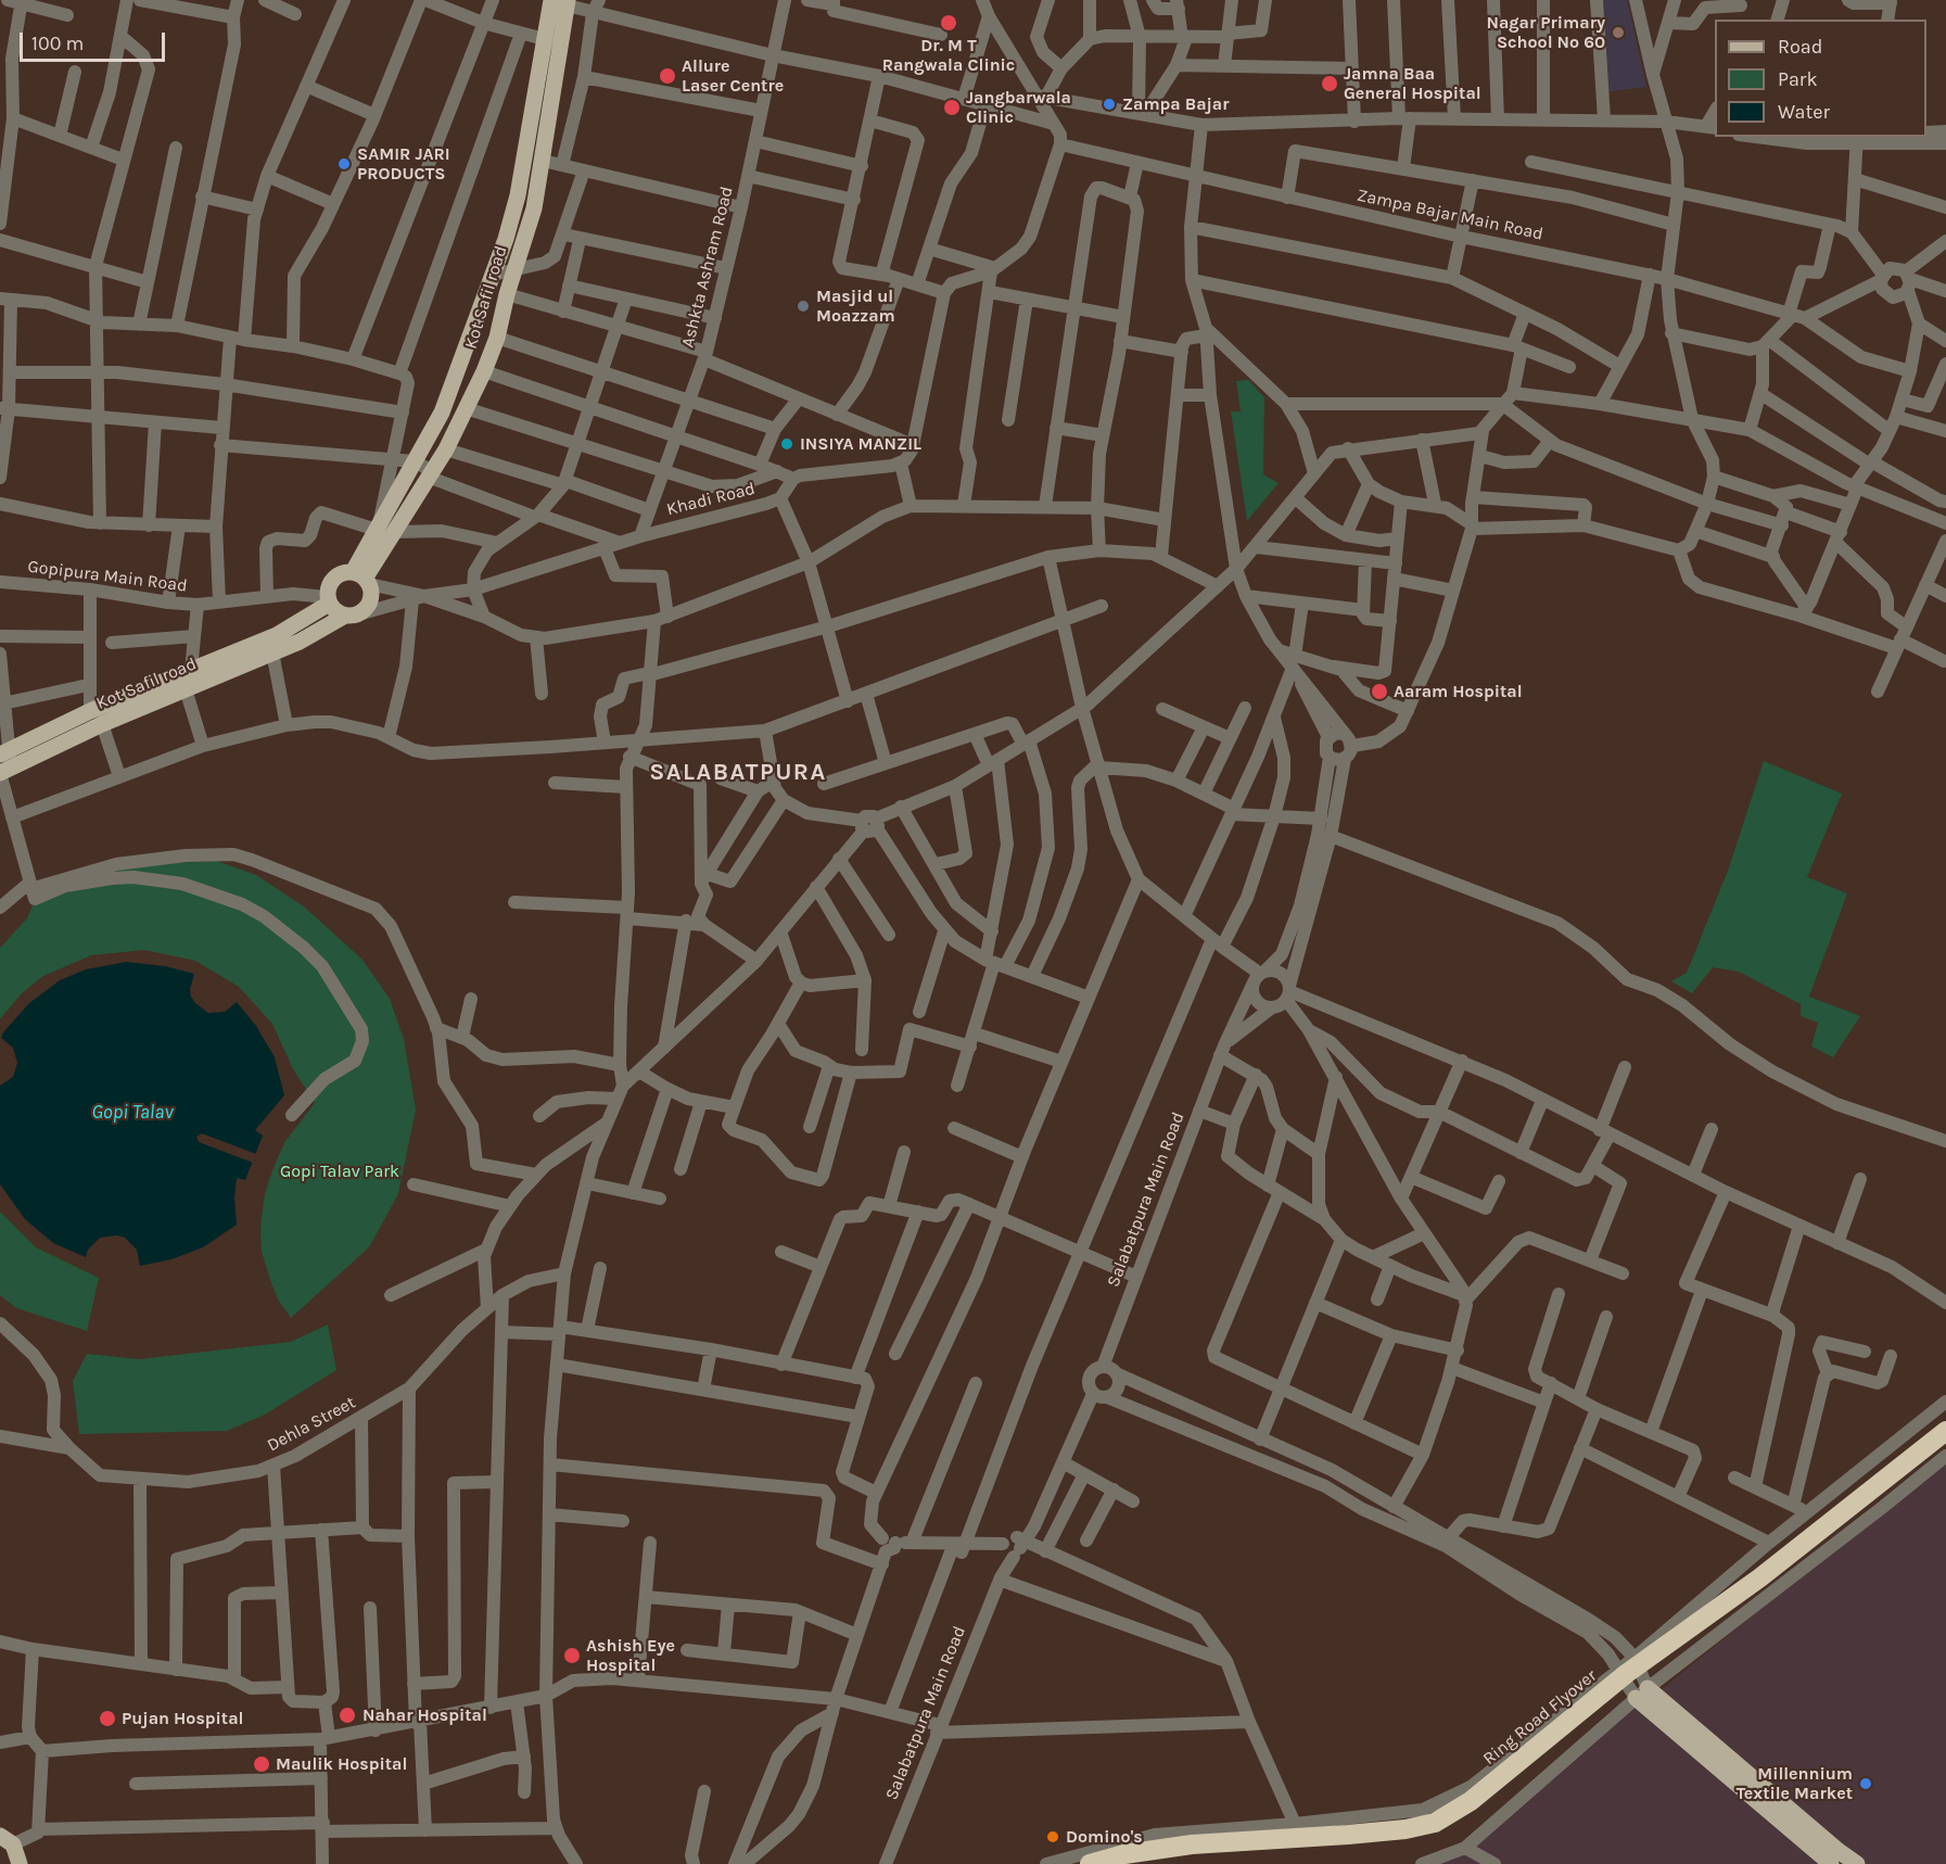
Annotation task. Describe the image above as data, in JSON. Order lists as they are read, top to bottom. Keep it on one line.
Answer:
{"streets":{"highway":["Ring Road Flyover"],"main road":["Kot Safil road"],"street":["Zampa Bajar Main Road","Ashkta Ashram Road","Khadi Road","Gopipura Main Road","Salabatpura Main Road","Dehla Street"]},"crossings":[["Ashkta Ashram Road","Khadi Road"],["Kot Safil road","Khadi Road"],["Kot Safil road","Gopipura Main Road"],["Khadi Road","Gopipura Main Road"]],"districts":["SALABATPURA"],"water":["Gopi Talav"],"parks":["Gopi Talav Park"],"places":["Dr. M T Rangwala Clinic","Nagar Primary School No 60","Allure Laser Centre","Jamna Baa General Hospital","Zampa Bajar","Jangbarwala Clinic","SAMIR JARI PRODUCTS","Masjid ul Moazzam","INSIYA MANZIL","Aaram Hospital","Ashish Eye Hospital","Nahar Hospital","Pujan Hospital","Maulik Hospital","Millennium Textile Market","Domino's"],"legend":["Road","Park","Water"],"scale_bar":"100 m"}
